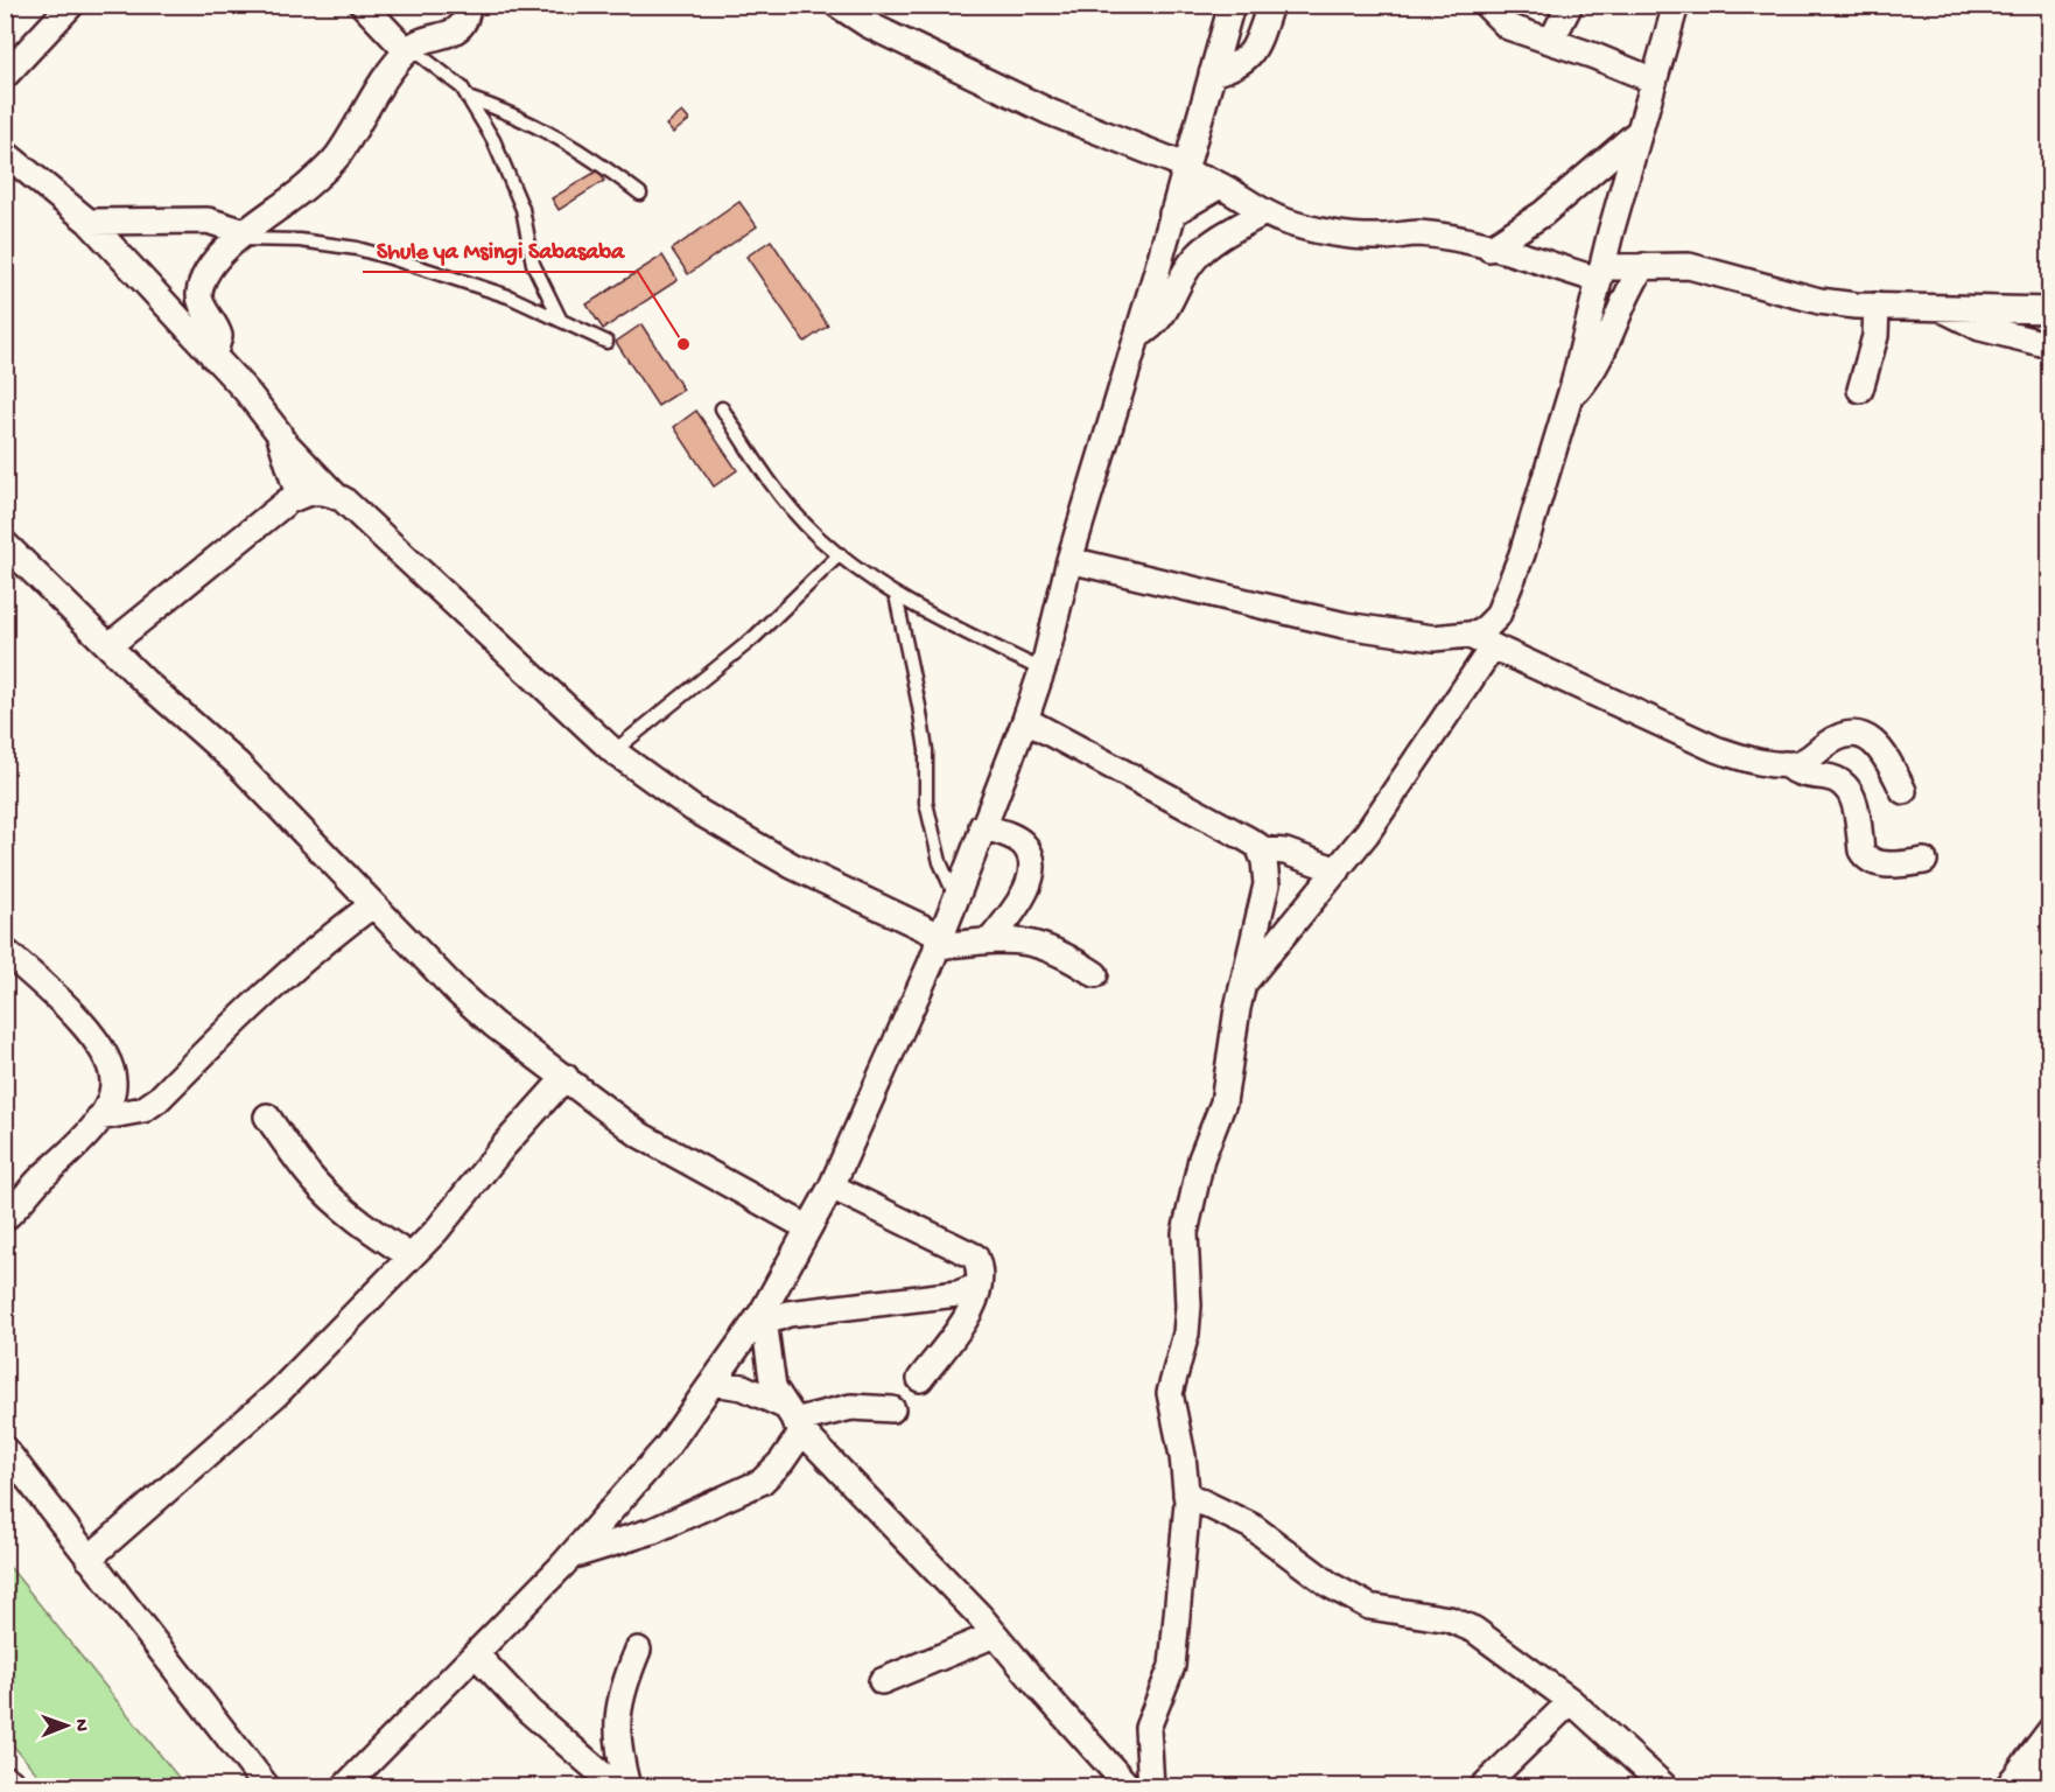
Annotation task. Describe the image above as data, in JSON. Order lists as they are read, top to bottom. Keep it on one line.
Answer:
{"places":["Shule ya Msingi Sabasaba"],"north":"right"}
